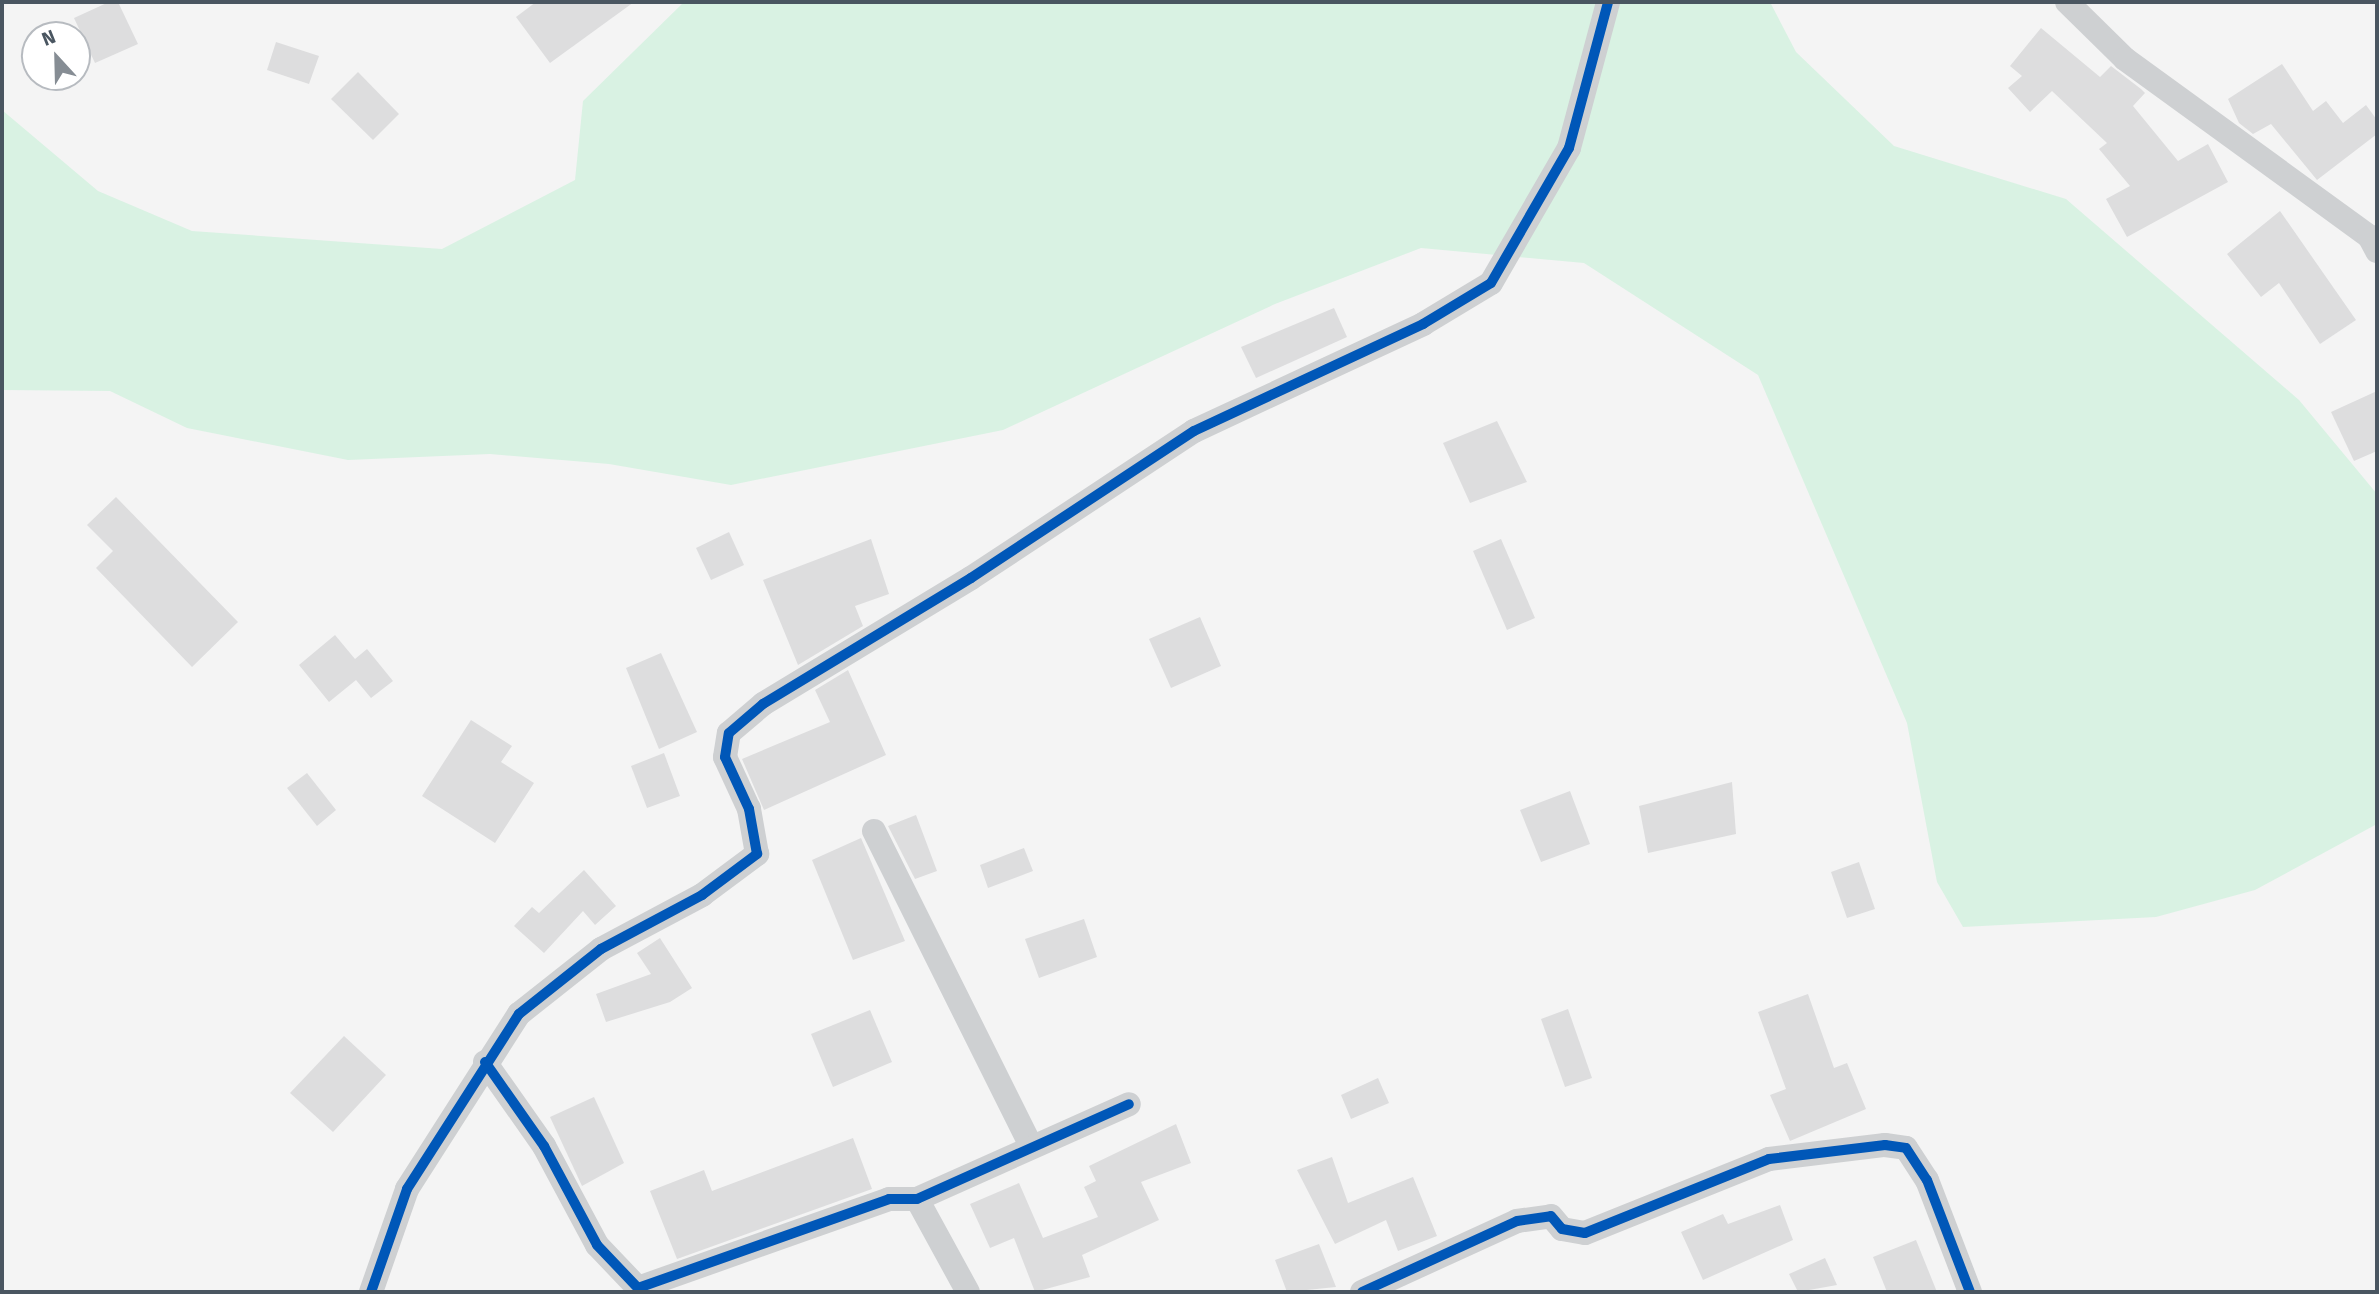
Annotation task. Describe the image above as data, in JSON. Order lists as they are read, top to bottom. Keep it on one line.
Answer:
{"north":"top"}
